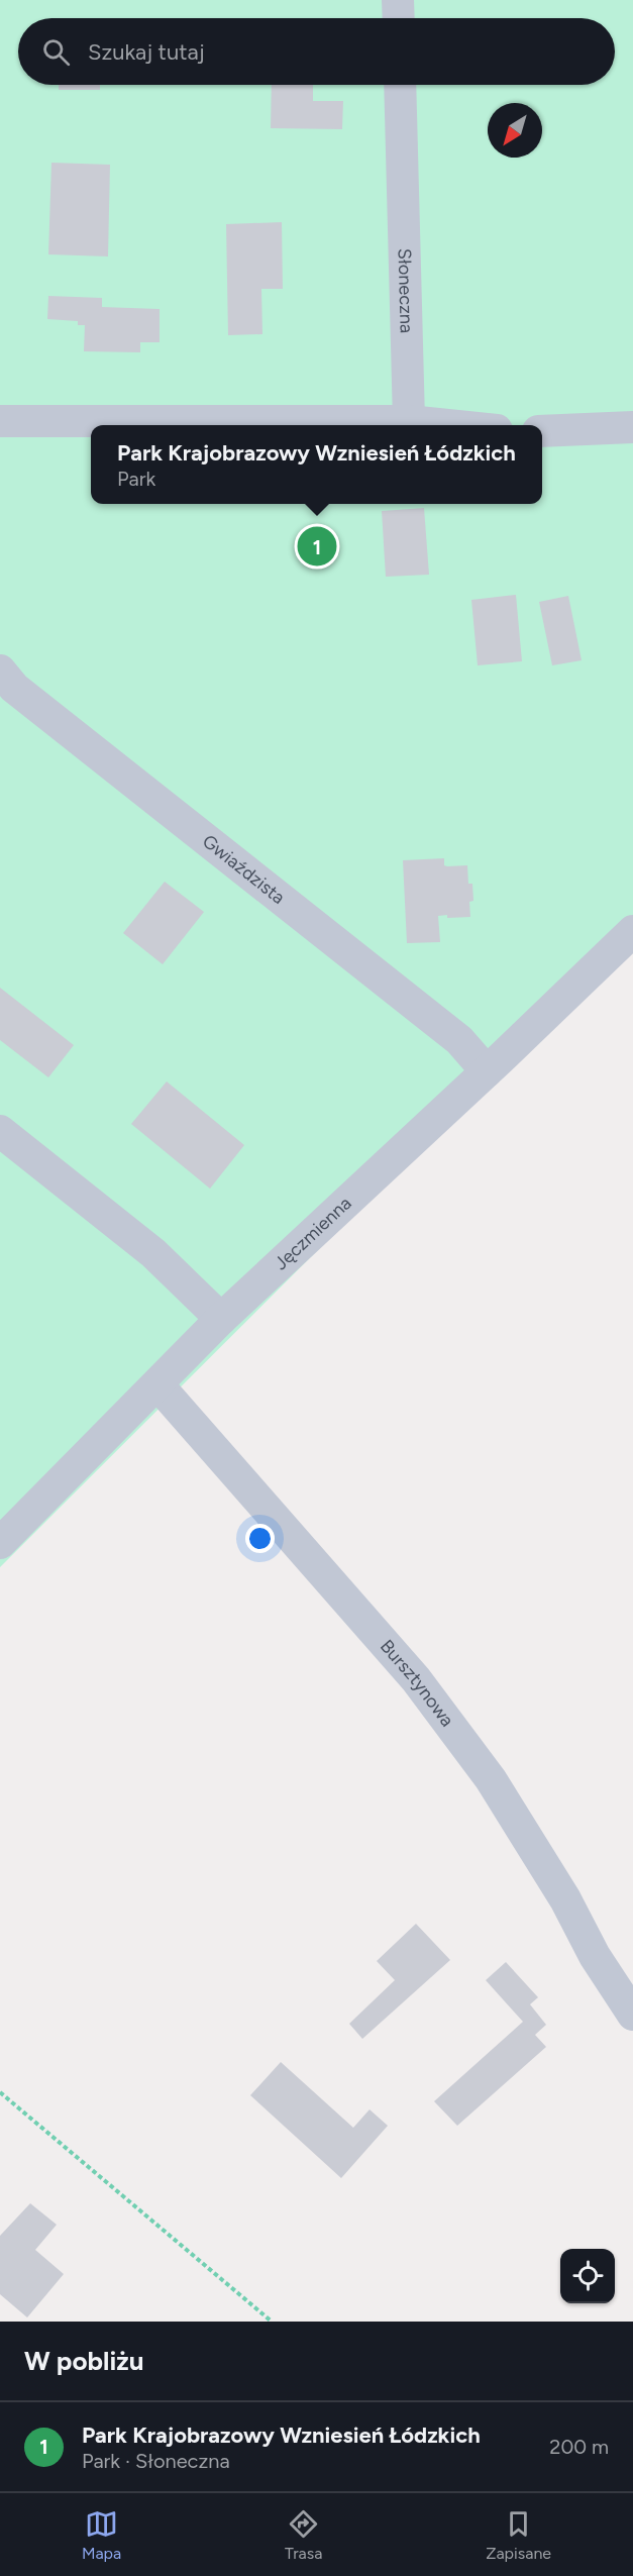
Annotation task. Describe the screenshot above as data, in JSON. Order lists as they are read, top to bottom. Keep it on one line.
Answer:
{"streets":{"street":["Słoneczna","Gwiaździsta","Jęczmienna","Bursztynowa"]},"crossings":[["Gwiaździsta","Jęczmienna"],["Jęczmienna","Bursztynowa"]],"north":"bottom left","page":{"search":"Szukaj tutaj","popup":["Park Krajobrazowy Wzniesień Łódzkich","Park"],"pins":"1","heading":"W pobliżu","list":[{"mark":"1","name":"Park Krajobrazowy Wzniesień Łódzkich","note":"Park · Słoneczna","value":"200 m"}],"nav":["Mapa","Trasa","Zapisane"]}}
